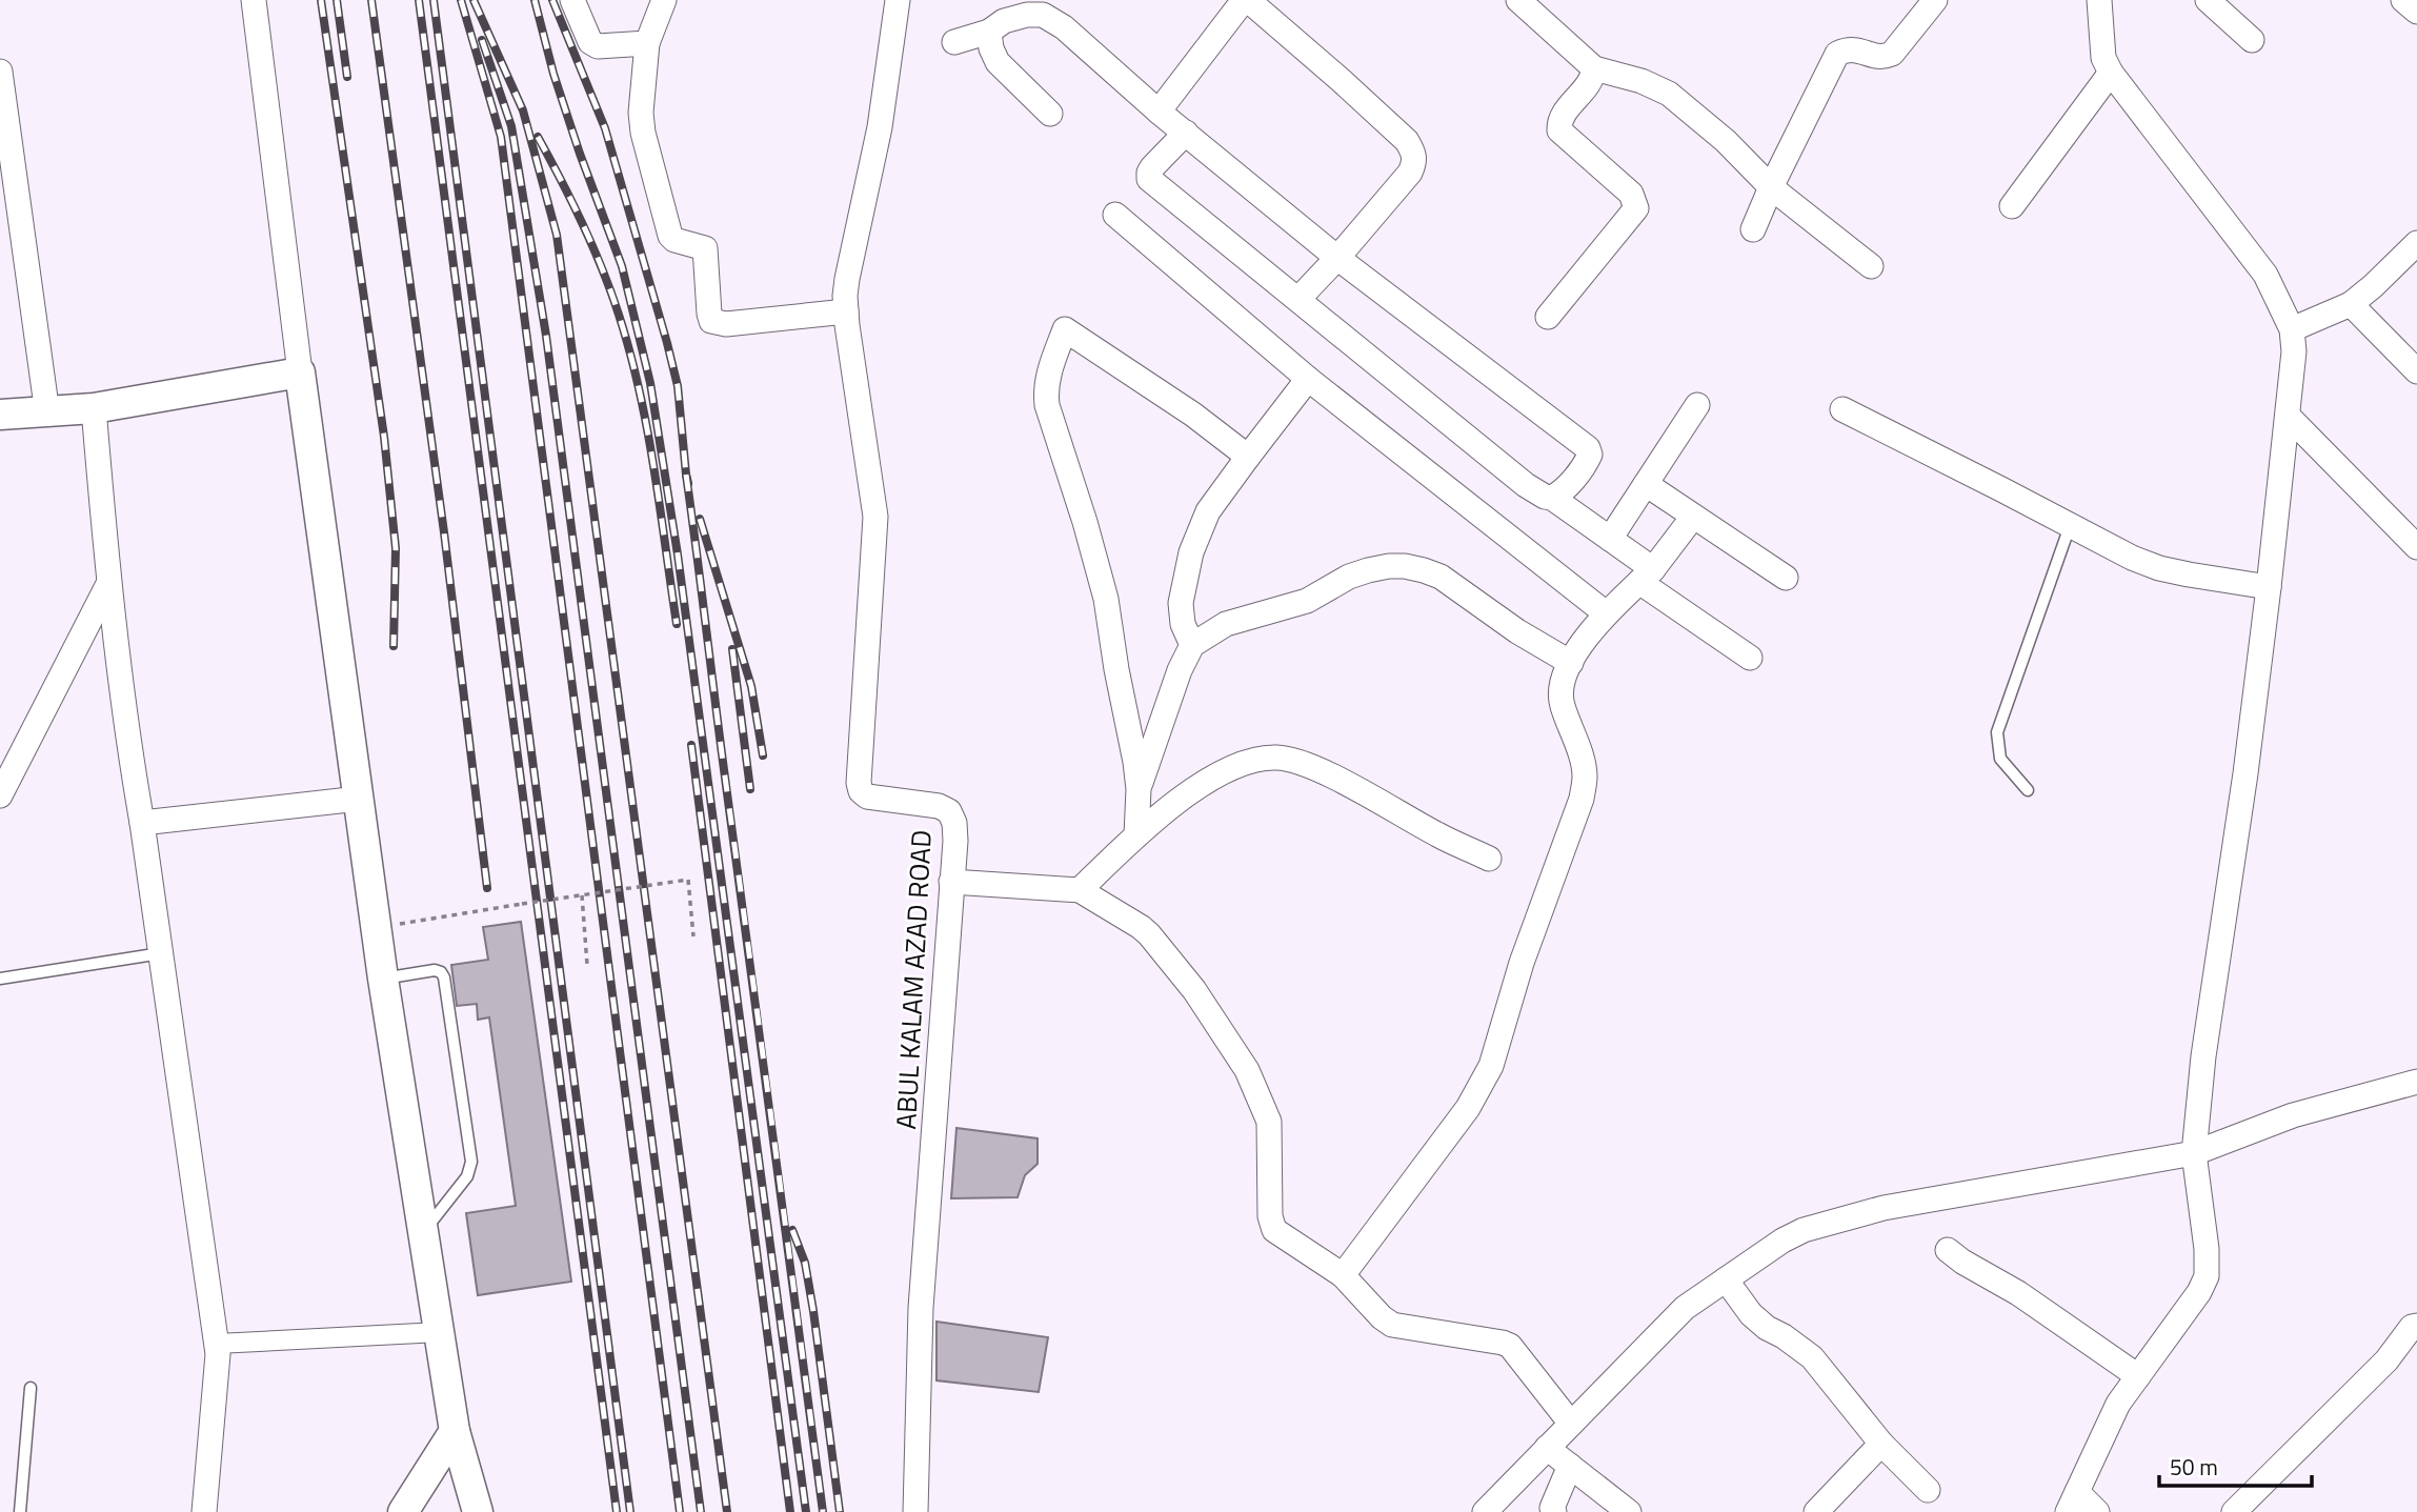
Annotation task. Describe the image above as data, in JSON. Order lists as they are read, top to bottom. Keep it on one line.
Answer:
{"streets":{"street":["ABUL KALAM AZAD ROAD"]},"scale_bar":"50 m"}
